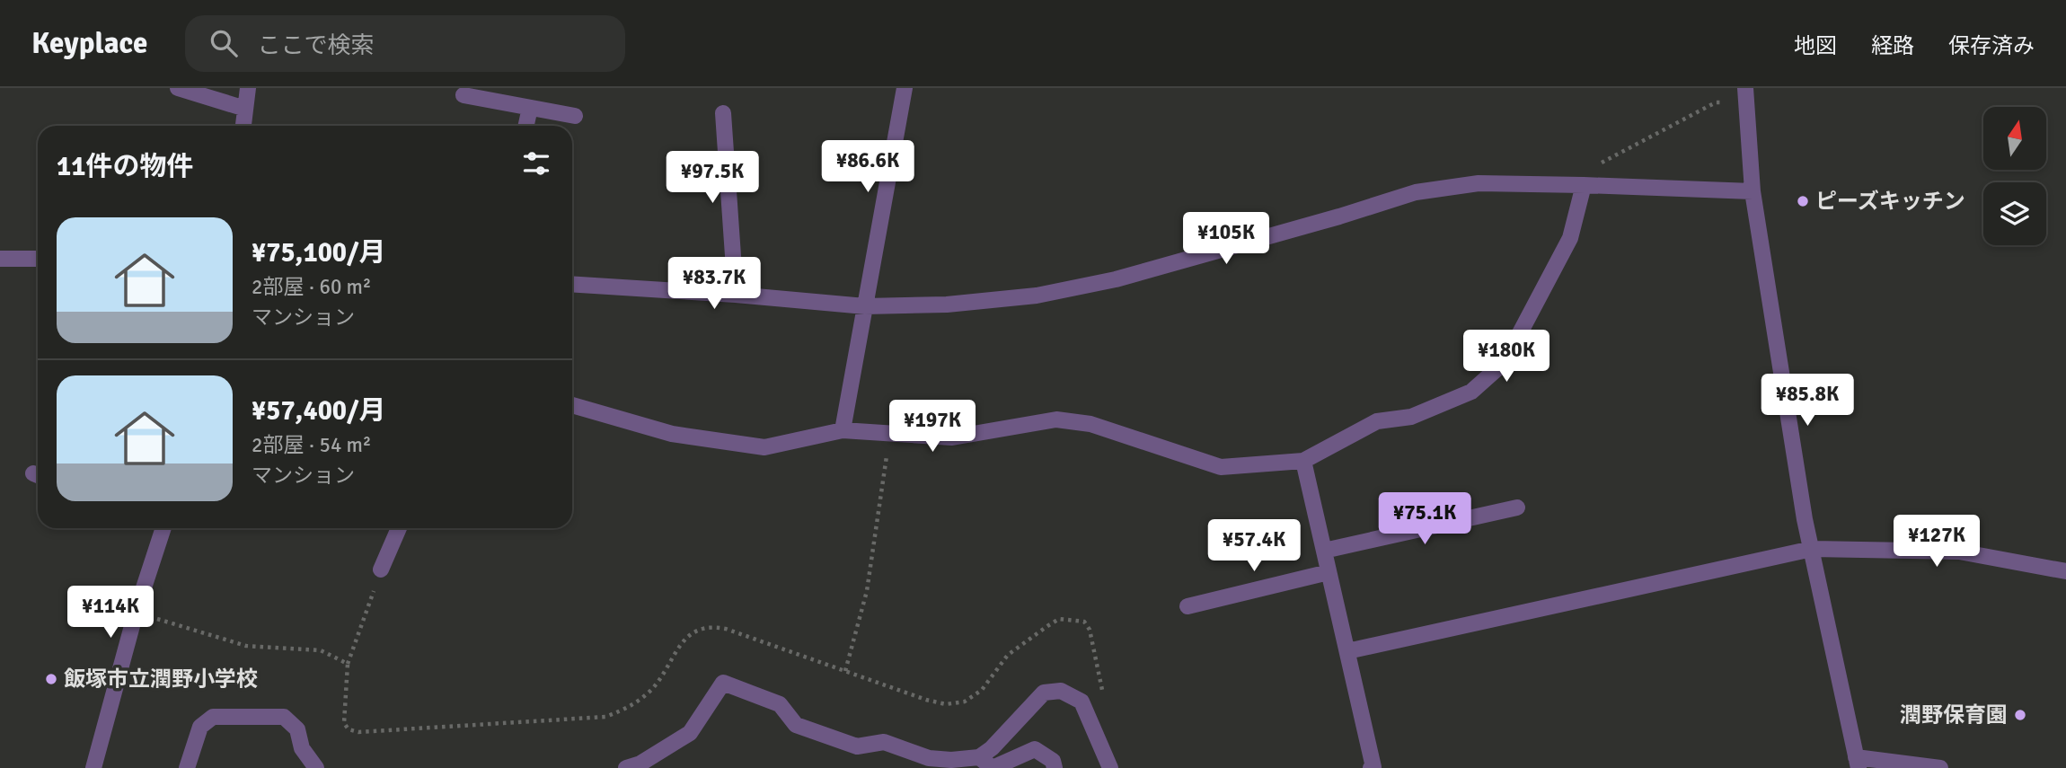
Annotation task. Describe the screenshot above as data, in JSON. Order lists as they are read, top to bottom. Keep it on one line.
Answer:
{"places":["ピーズキッチン","飯塚市立潤野小学校","潤野保育園"],"north":"top","page":{"header":"Keyplace","search":"ここで検索","nav":["地図","経路","保存済み"],"heading":"11件の物件","price":["¥86.6K","¥97.5K","¥105K","¥83.7K","¥180K","¥85.8K","¥197K","¥75.1K","¥127K","¥57.4K","¥114K"],"list":[{"name":"¥75,100/月","note":"2部屋 · 60 m² · マンション"},{"name":"¥57,400/月","note":"2部屋 · 54 m² · マンション"}]}}
